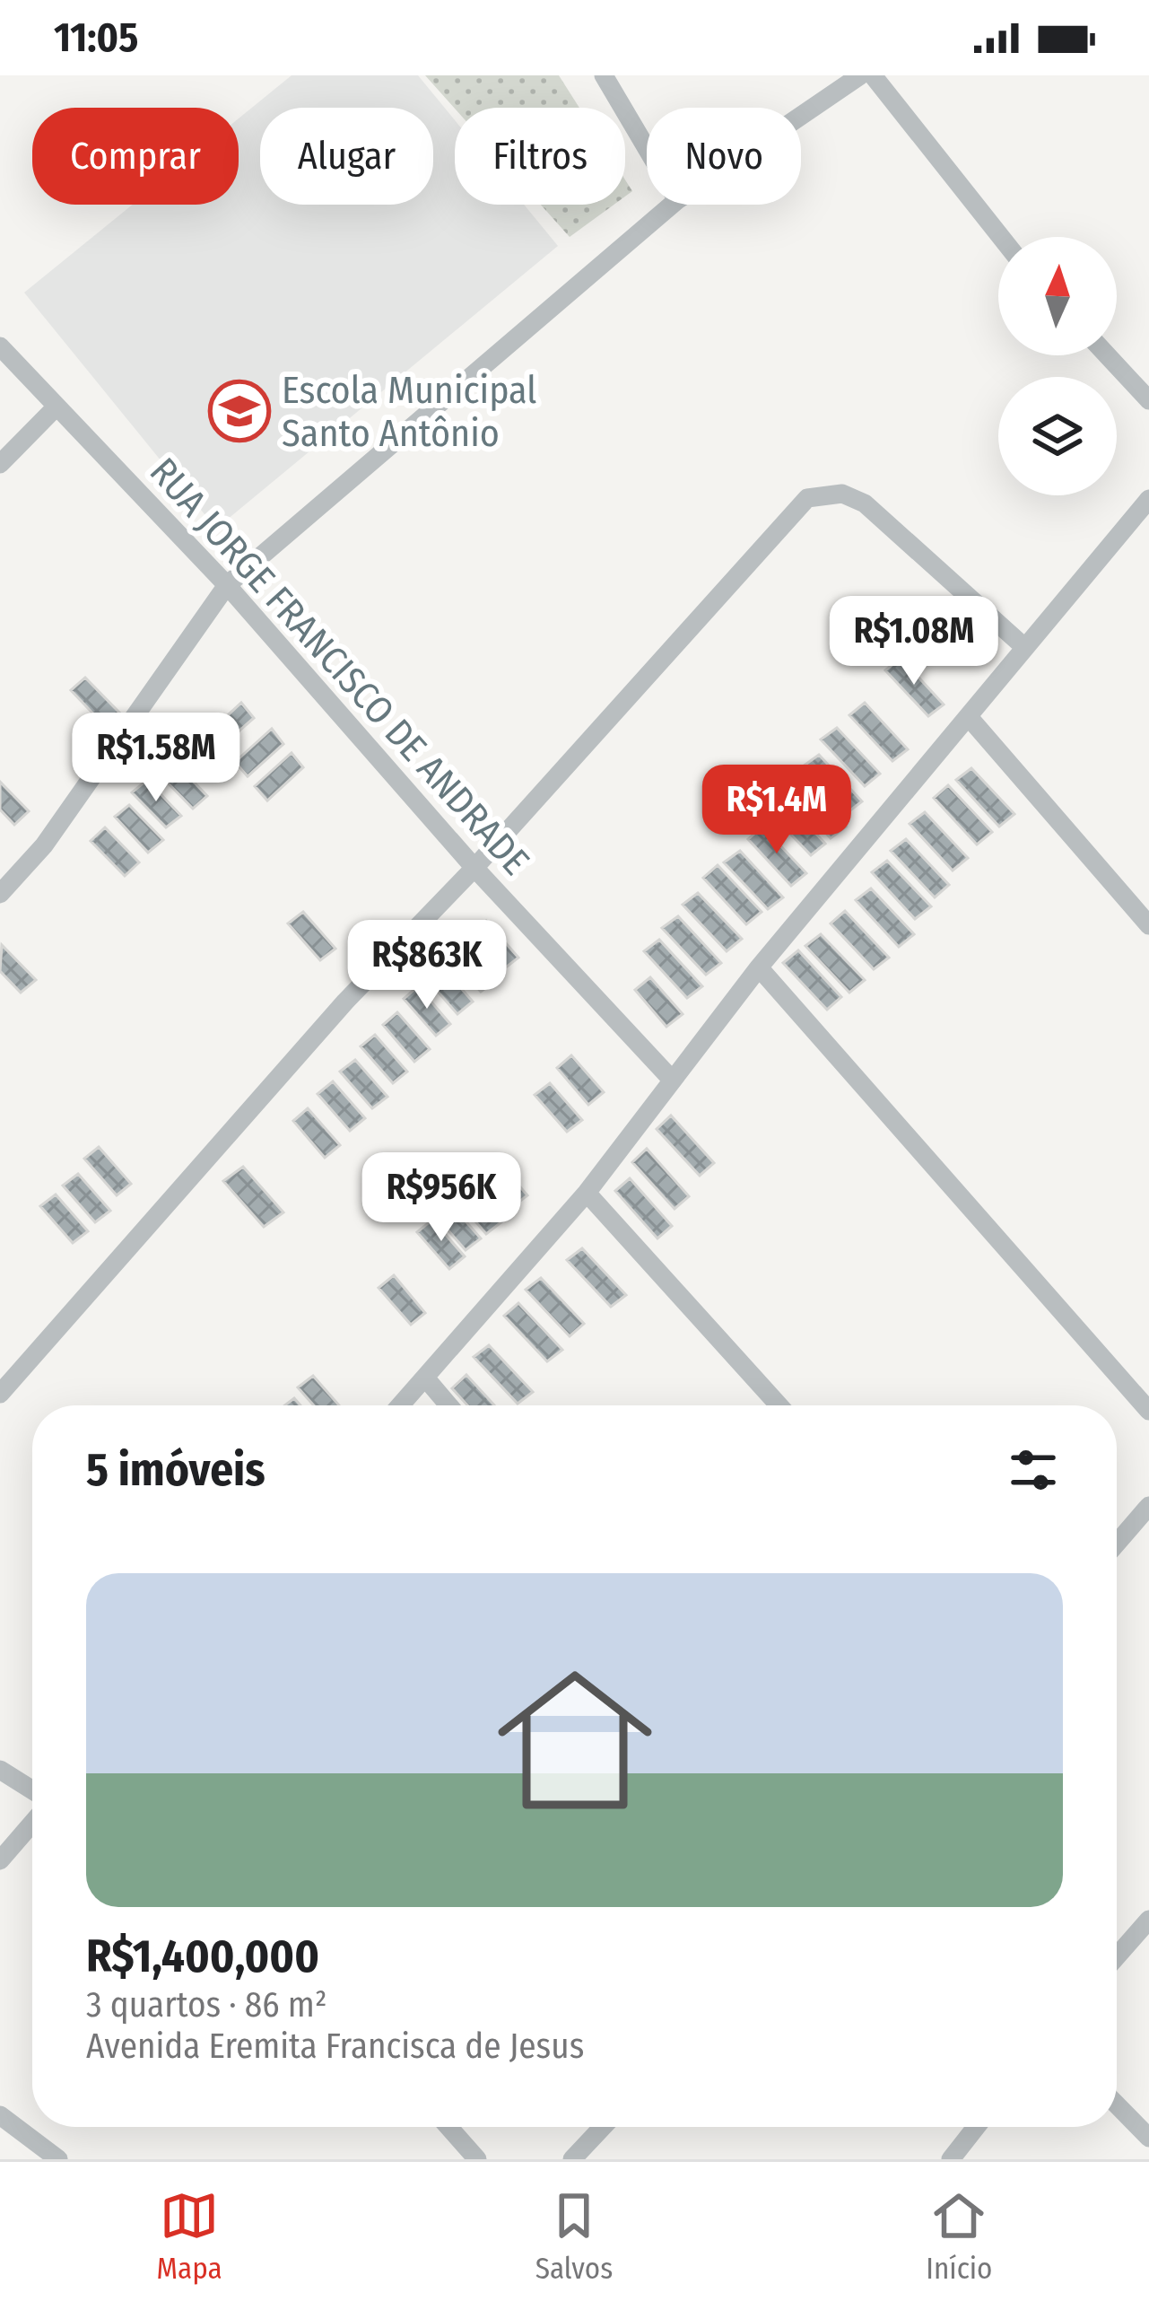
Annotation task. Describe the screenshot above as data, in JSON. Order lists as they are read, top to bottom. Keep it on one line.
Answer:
{"streets":{"street":["RUA JORGE FRANCISCO DE ANDRADE"]},"places":{"school or university":["Escola Municipal Santo Antônio"]},"north":"top","page":{"status":"11:05","chip":["Comprar","Alugar","Filtros","Novo"],"price":["R$1.08M","R$1.58M","R$1.4M","R$863K","R$956K"],"heading":"5 imóveis","list":[{"name":"R$1,400,000","note":"3 quartos · 86 m² · Avenida Eremita Francisca de Jesus"}],"tabs":["Mapa","Salvos","Início"]}}
